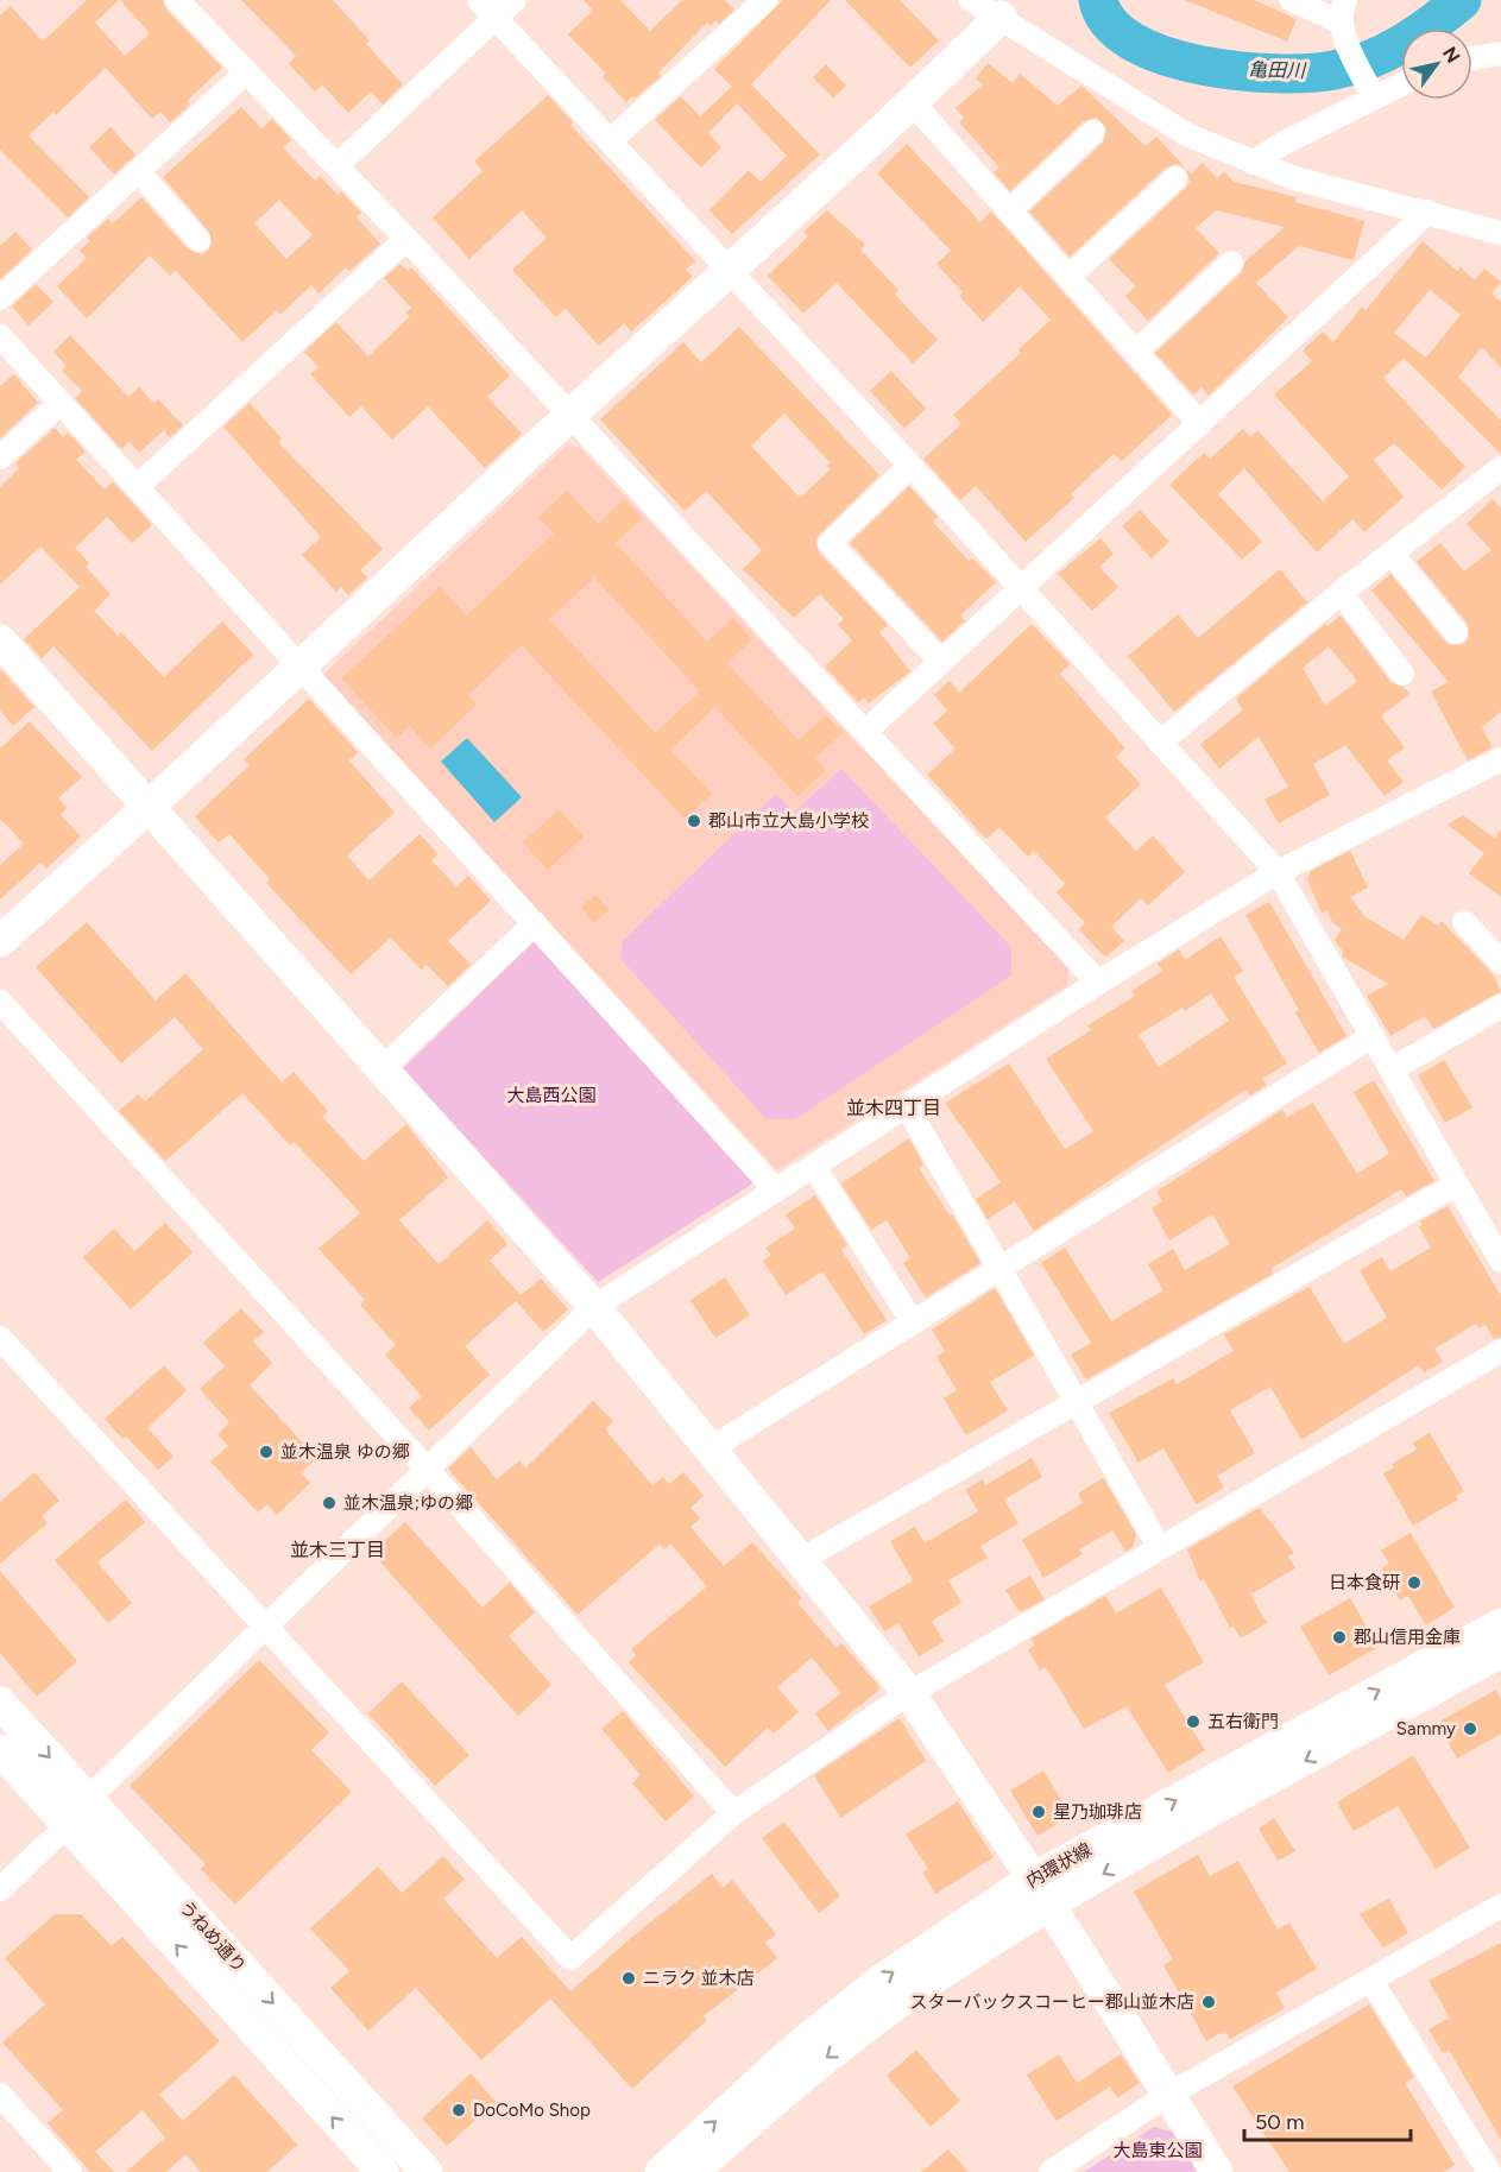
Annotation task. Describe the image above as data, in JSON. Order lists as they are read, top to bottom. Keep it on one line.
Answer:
{"streets":{"street":["内環状線","うねめ通り"]},"districts":["並木四丁目","並木三丁目"],"water":["亀田川"],"parks":["大島西公園","大島東公園"],"places":["郡山市立大島小学校","並木温泉 ゆの郷","並木温泉;ゆの郷","日本食研","郡山信用金庫","五右衛門","Sammy","星乃珈琲店","ニラク 並木店","スターバックスコーヒー郡山並木店","DoCoMo Shop"],"scale_bar":"50 m","north":"top right"}
